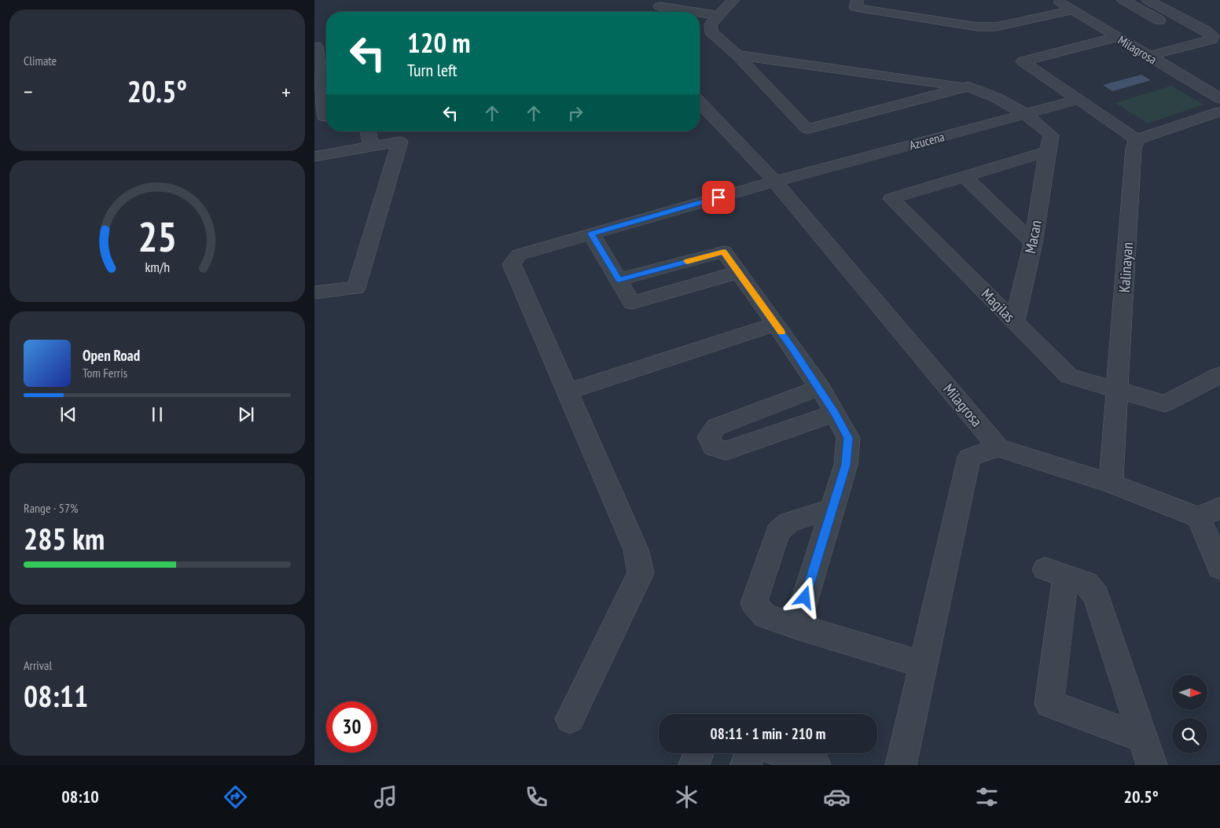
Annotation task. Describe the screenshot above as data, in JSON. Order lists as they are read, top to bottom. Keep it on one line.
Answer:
{"streets":{"street":["Milagrosa","Azucena","Macan","Kalinayan","Magilas"]},"crossings":[["Milagrosa","Azucena"],["Azucena","Macan"],["Macan","Magilas"],["Kalinayan","Magilas"]],"north":"right","page":{"tile":["Climate",["Range · 57%","285 km"],["Arrival","08:11"]],"turn":["120 m","Turn left"],"heat":["−","20.5°","+"],"song":["Open Road","Tom Ferris"],"limit":"30","trip":"08:11 · 1 min · 210 m","tabs":["08:10","20.5°"],"gauge":["25","km/h"]}}
